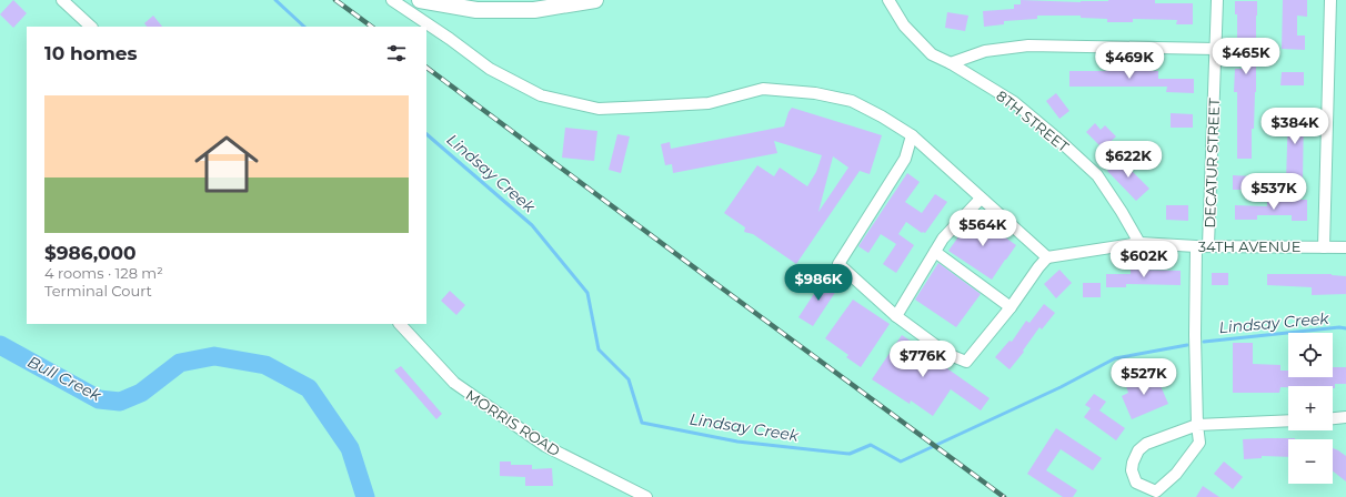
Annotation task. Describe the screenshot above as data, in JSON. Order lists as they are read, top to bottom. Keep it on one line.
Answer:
{"streets":{"street":["8TH STREET","DECATUR STREET","34TH AVENUE","MORRIS ROAD"]},"crossings":[["8TH STREET","34TH AVENUE"],["DECATUR STREET","34TH AVENUE"]],"water":["Lindsay Creek","Bull Creek"],"page":{"heading":"10 homes","price":["$465K","$469K","$384K","$622K","$537K","$564K","$602K","$986K","$776K","$527K"],"list":[{"name":"$986,000","note":"4 rooms · 128 m² · Terminal Court"}],"map_buttons":["+","−"]}}
